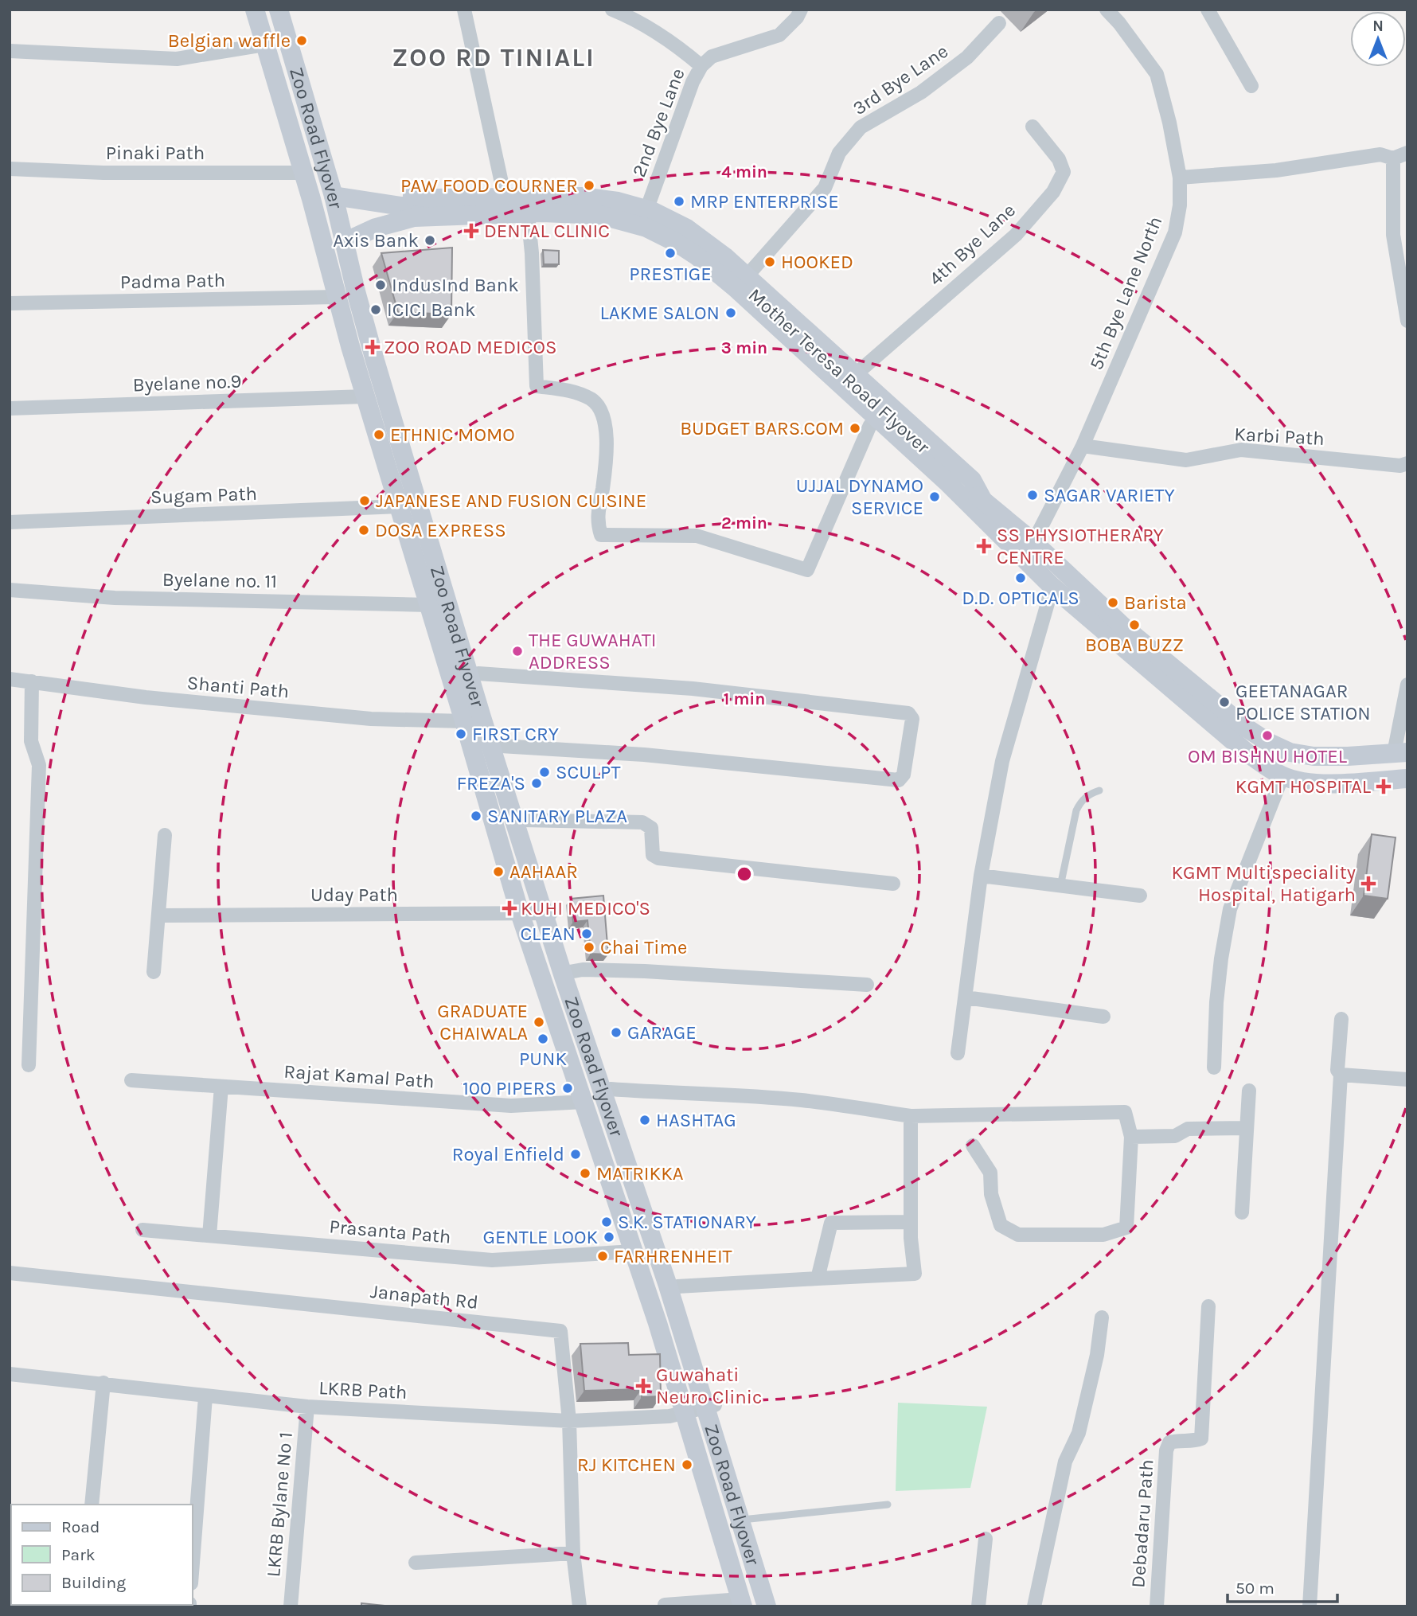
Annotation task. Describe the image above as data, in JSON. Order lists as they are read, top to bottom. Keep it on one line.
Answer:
{"streets":{"main road":["Zoo Road Flyover","Mother Teresa Road Flyover"],"street":["3rd Bye Lane","2nd Bye Lane","Pinaki Path","4th Bye Lane","Padma Path","5th Bye Lane North","Byelane no.9","Karbi Path","Sugam Path","Byelane no. 11","Shanti Path","Uday Path","Rajat Kamal Path","Prasanta Path","Janapath Rd","LKRB Path","LKRB Bylane No 1","Debadaru Path"]},"crossings":[["Zoo Road Flyover","Mother Teresa Road Flyover"],["5th Bye Lane North","Karbi Path"],["Janapath Rd","LKRB Path"],["LKRB Path","LKRB Bylane No 1"]],"districts":["ZOO RD TINIALI"],"places":{"other":["Belgian waffle","PAW FOOD COURNER","MRP ENTERPRISE","Axis Bank","PRESTIGE","HOOKED","IndusInd Bank","ICICI Bank","LAKME SALON","BUDGET BARS.COM","ETHNIC MOMO","SAGAR VARIETY","UJJAL DYNAMO SERVICE","JAPANESE AND FUSION CUISINE","DOSA EXPRESS","D.D. OPTICALS","Barista","BOBA BUZZ","THE GUWAHATI ADDRESS","GEETANAGAR POLICE STATION","FIRST CRY","OM BISHNU HOTEL","SCULPT","FREZA'S","SANITARY PLAZA","AAHAAR","CLEAN","Chai Time","GRADUATE CHAIWALA","GARAGE","PUNK","100 PIPERS","HASHTAG","Royal Enfield","MATRIKKA","S.K. STATIONARY","GENTLE LOOK","FARHRENHEIT","RJ KITCHEN"],"health":["DENTAL CLINIC","ZOO ROAD MEDICOS","SS PHYSIOTHERAPY CENTRE","KGMT HOSPITAL","KGMT Multispeciality Hospital, Hatigarh","KUHI MEDICO'S","Guwahati Neuro Clinic"]},"legend":["Road","Park","Building"],"scale_bar":"50 m","north":"top","rings":["4 min","3 min","2 min","1 min"]}
